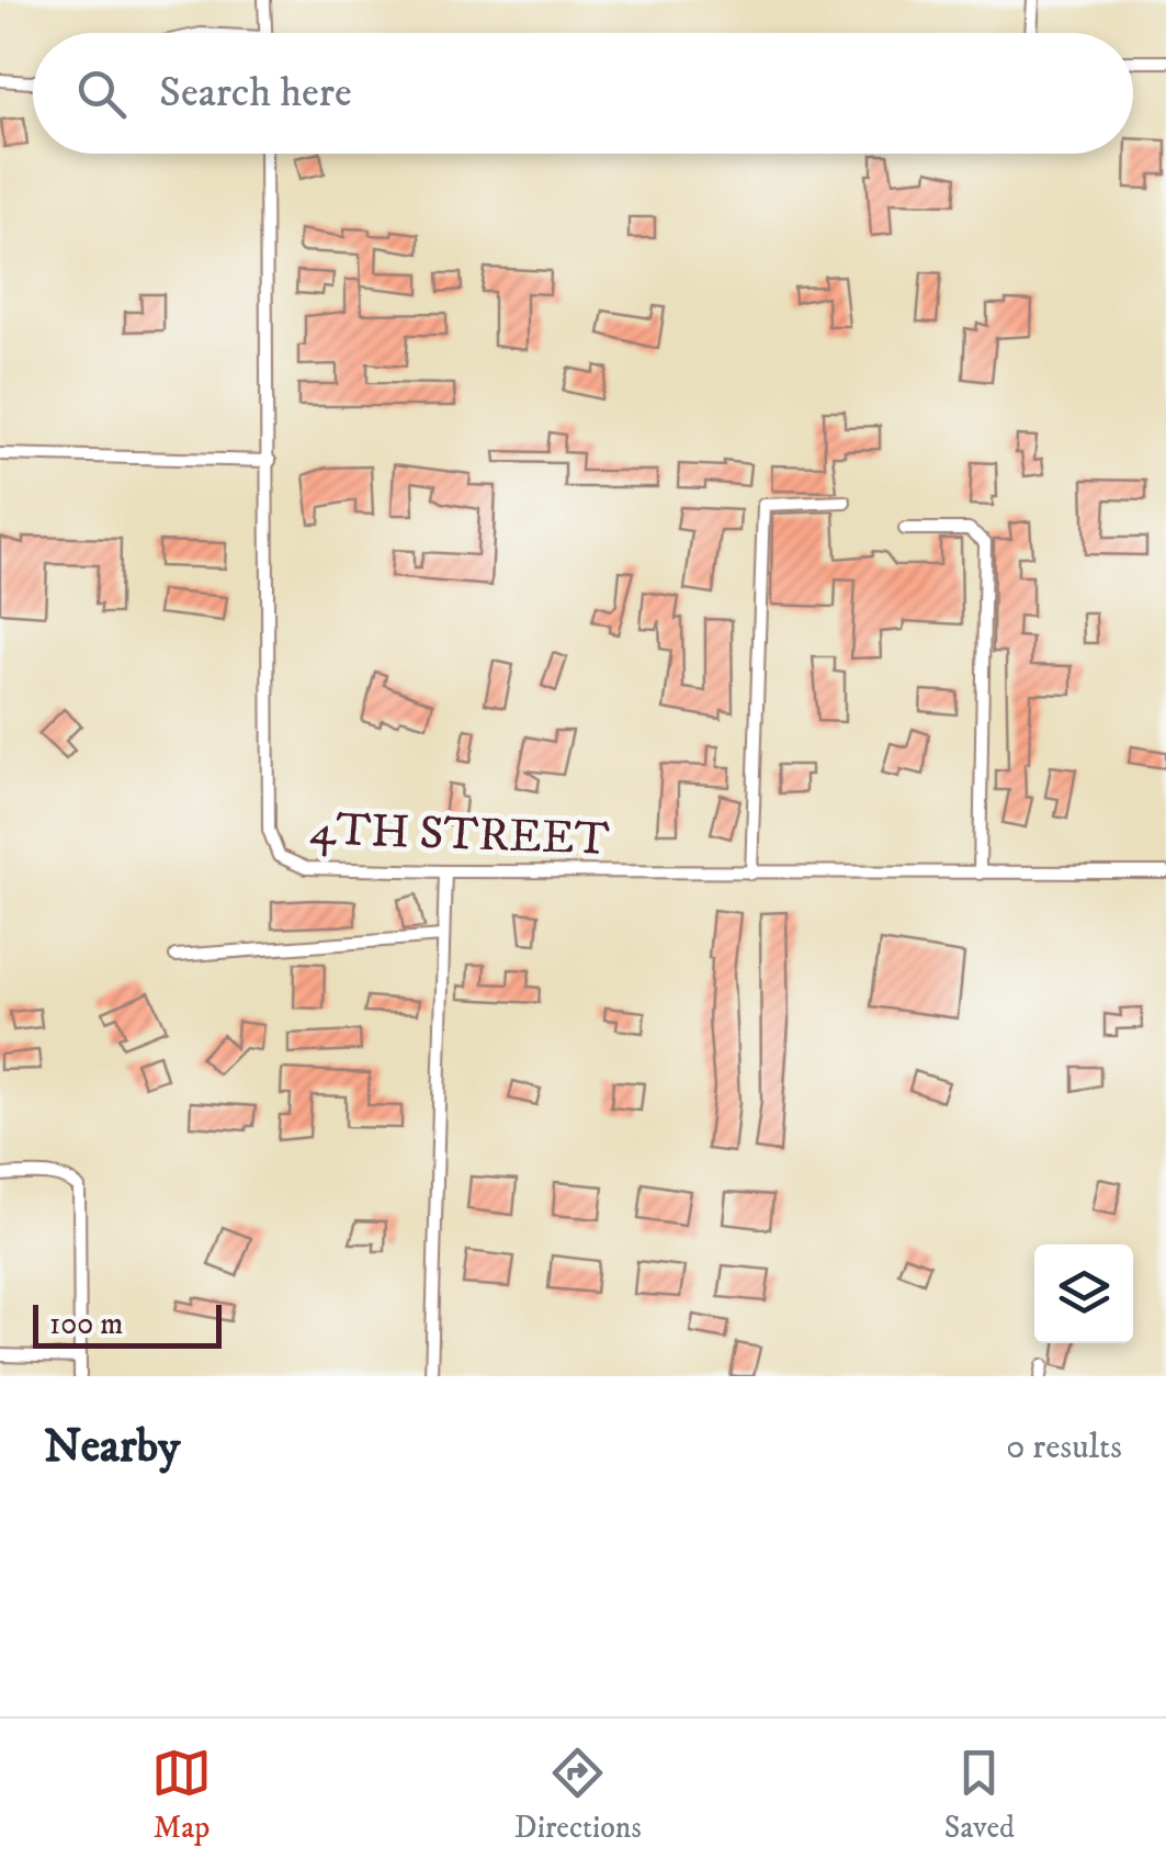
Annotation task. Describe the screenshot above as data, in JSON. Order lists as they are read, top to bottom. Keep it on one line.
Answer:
{"streets":{"street":["4TH STREET"]},"scale_bar":"100 m","page":{"search":"Search here","scale":"100 m","heading":["Nearby","0 results"],"nav":["Map","Directions","Saved"]}}
